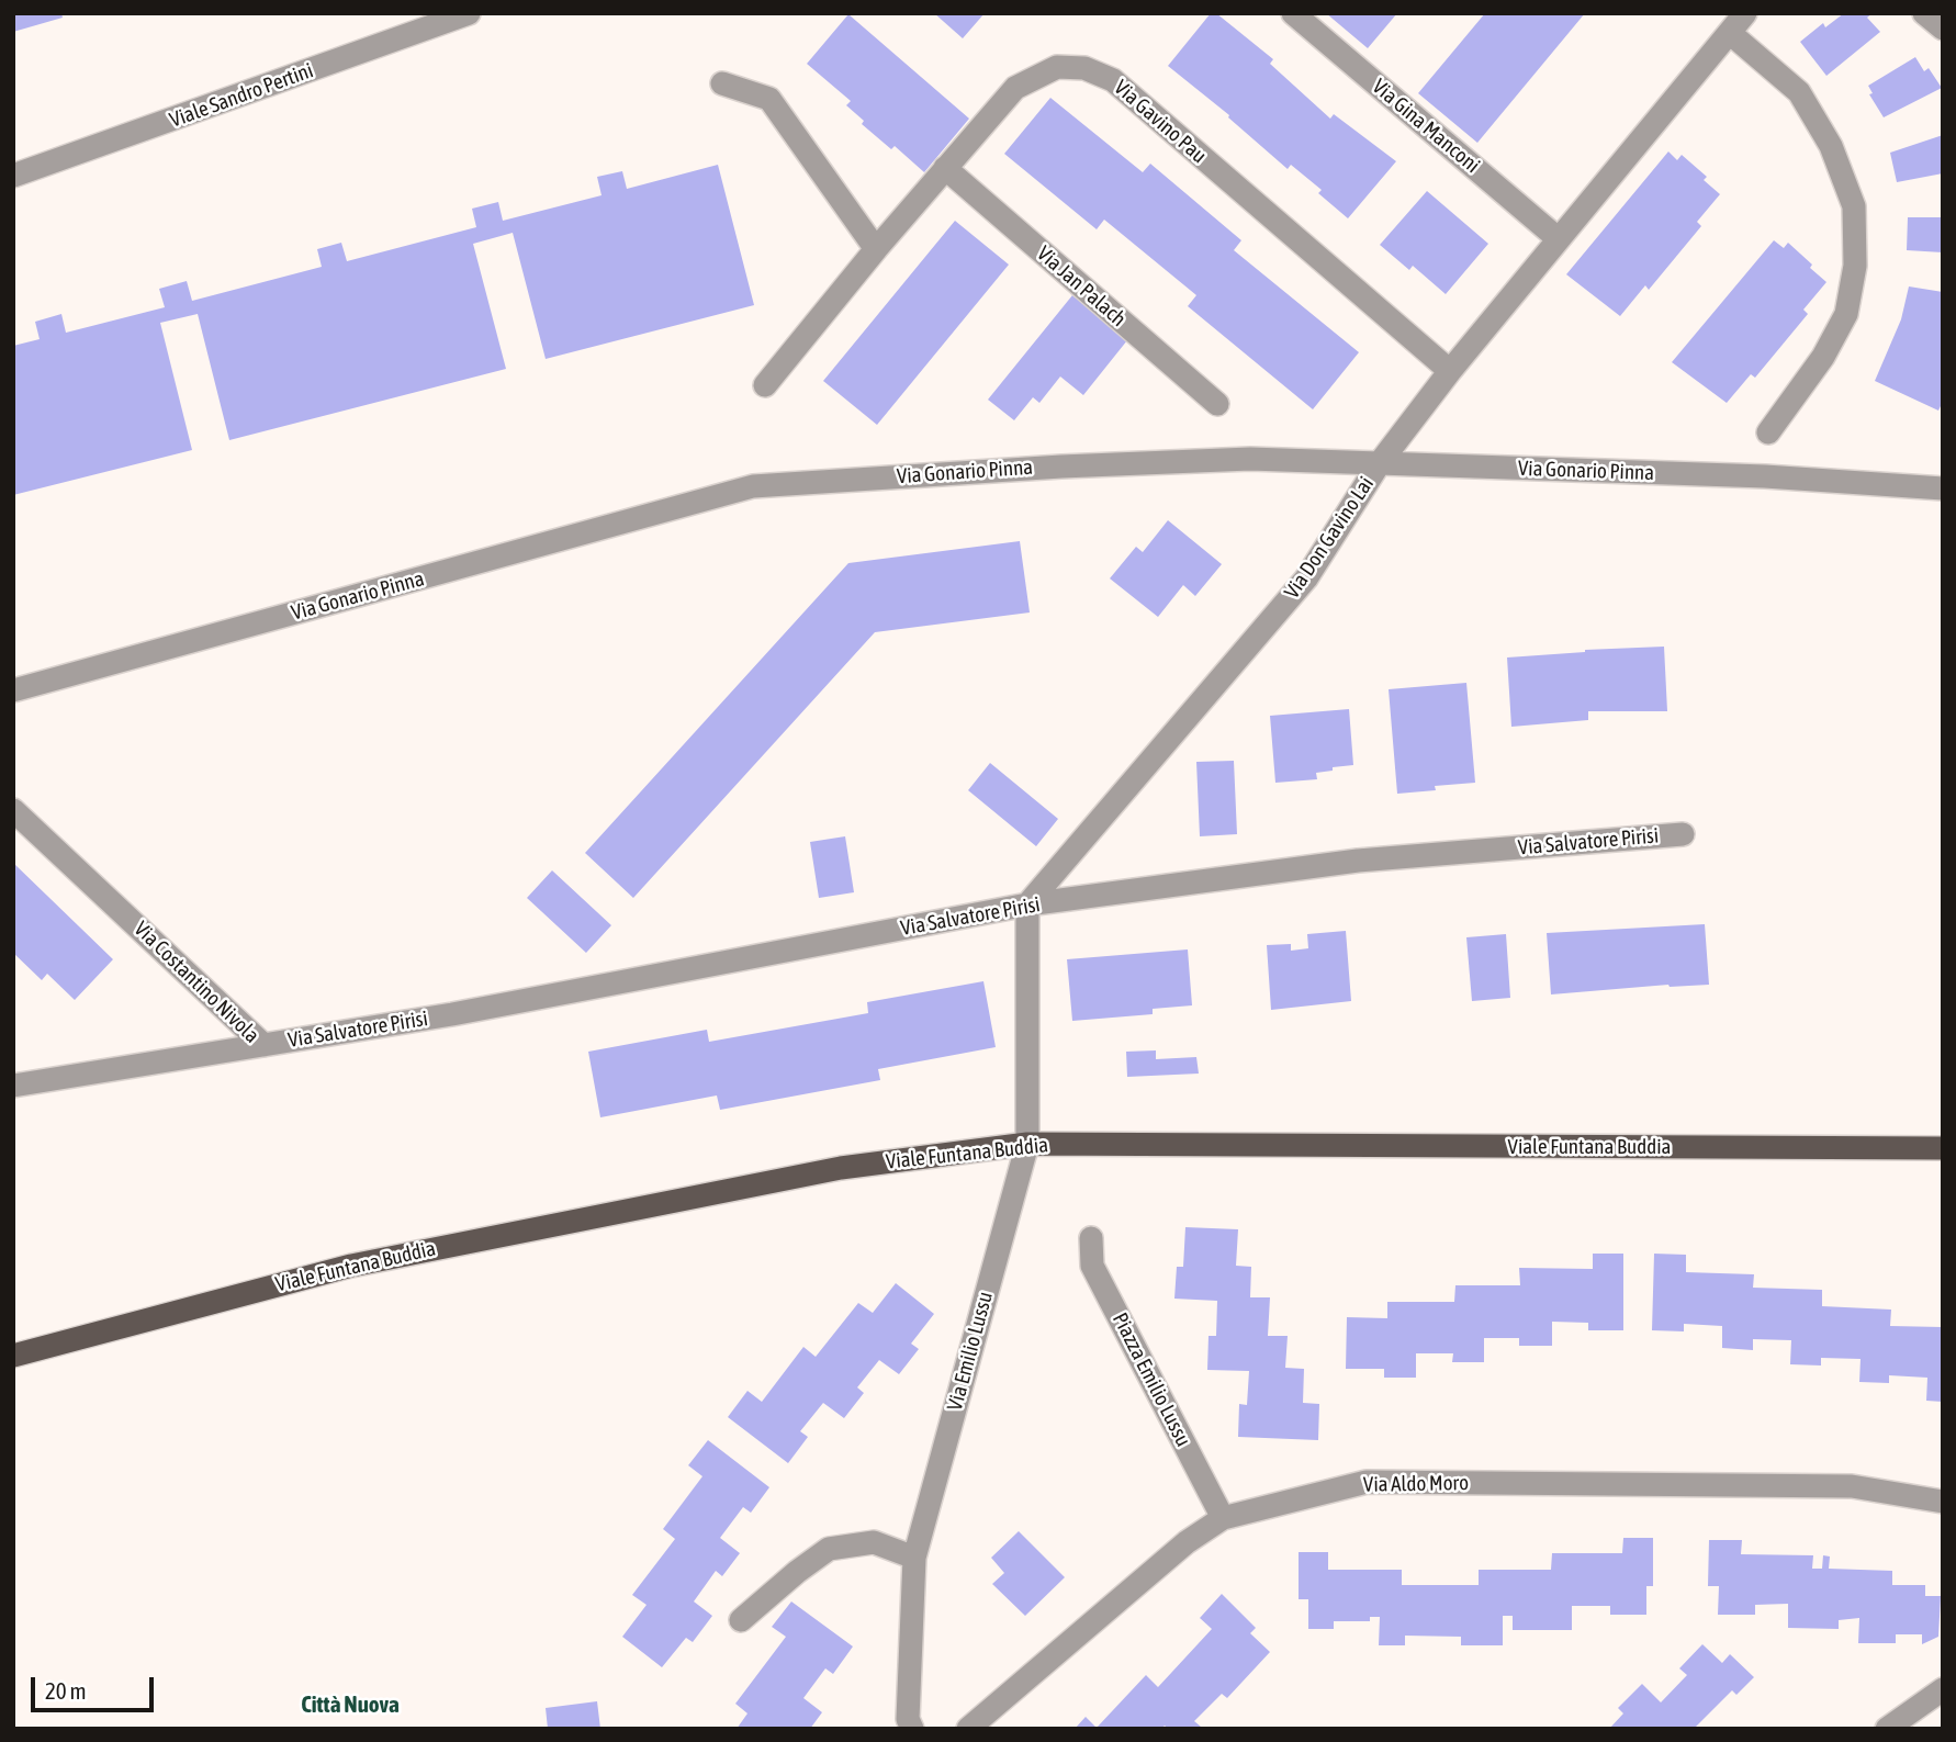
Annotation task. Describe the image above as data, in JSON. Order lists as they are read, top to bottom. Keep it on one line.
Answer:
{"streets":{"main road":["Viale Funtana Buddia"],"street":["Viale Sandro Pertini","Via Gavino Pau","Via Gina Manconi","Via Jan Palach","Via Gonario Pinna","Via Don Gavino Lai","Via Salvatore Pirisi","Via Costantino Nivola","Via Emilio Lussu","Piazza Emilio Lussu","Via Aldo Moro"]},"crossings":[["Via Gavino Pau","Via Jan Palach"],["Via Gavino Pau","Via Don Gavino Lai"],["Via Gina Manconi","Via Don Gavino Lai"],["Via Gonario Pinna","Via Don Gavino Lai"],["Via Don Gavino Lai","Via Salvatore Pirisi"],["Via Salvatore Pirisi","Via Costantino Nivola"],["Viale Funtana Buddia","Via Emilio Lussu"],["Piazza Emilio Lussu","Via Aldo Moro"]],"districts":["Città Nuova"],"scale_bar":"20 m"}
